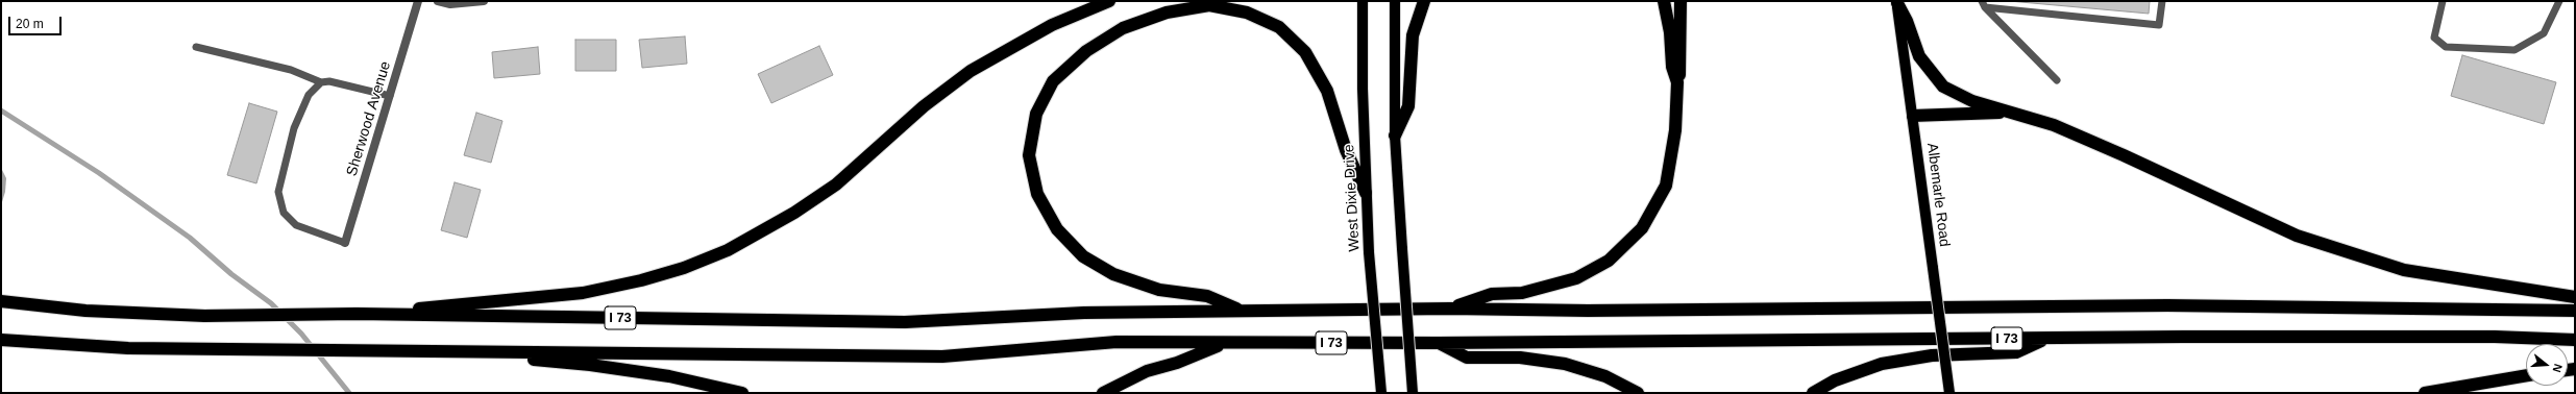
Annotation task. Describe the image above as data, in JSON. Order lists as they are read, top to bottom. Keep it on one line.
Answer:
{"streets":{"highway":["I 73"],"main road":["Albemarle Road","West Dixie Drive"],"street":["Sherwood Avenue"]},"scale_bar":"20 m","north":"right"}
